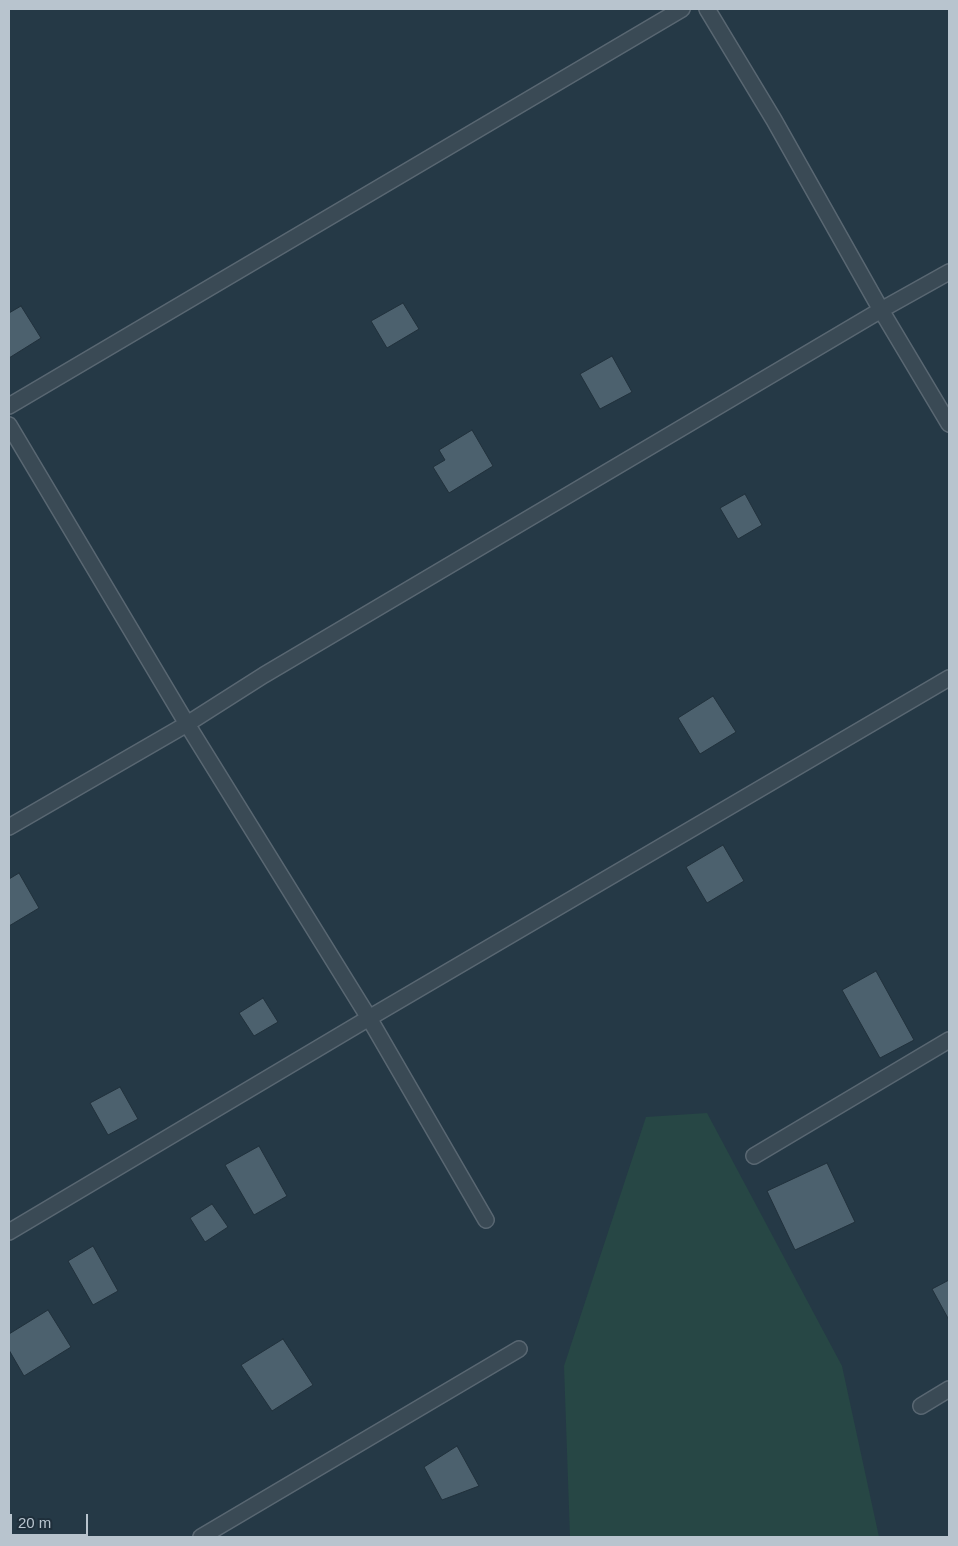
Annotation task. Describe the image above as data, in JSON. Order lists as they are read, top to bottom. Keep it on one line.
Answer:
{"scale_bar":"20 m"}
